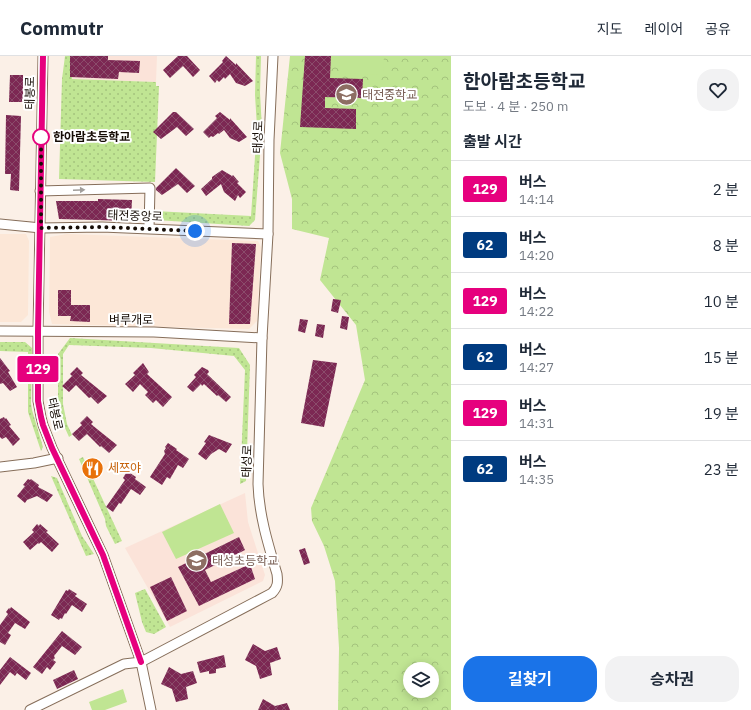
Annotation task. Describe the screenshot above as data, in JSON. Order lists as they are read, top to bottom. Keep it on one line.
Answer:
{"streets":{"street":["태봉로","태성로","태전중앙로","벼루개로"]},"crossings":[["태봉로","태성로"],["태봉로","태전중앙로"],["태봉로","벼루개로"],["태성로","태전중앙로"],["태성로","벼루개로"]],"places":{"school or university":["태전중학교","태성초등학교"],"other":["한아람초등학교"],"restaurant":["세쯔야"]},"lines":["bus line 129"],"page":{"header":"Commutr","nav":["지도","레이어","공유"],"on_map":"129","heading":[["한아람초등학교","도보 · 4 분 · 250 m"],"출발 시간"],"list":[{"mark":"129","name":"버스","note":"14:14","value":"2 분"},{"mark":"62","name":"버스","note":"14:20","value":"8 분"},{"mark":"129","name":"버스","note":"14:22","value":"10 분"},{"mark":"62","name":"버스","note":"14:27","value":"15 분"},{"mark":"129","name":"버스","note":"14:31","value":"19 분"},{"mark":"62","name":"버스","note":"14:35","value":"23 분"}],"buttons":["길찾기","승차권"]}}
